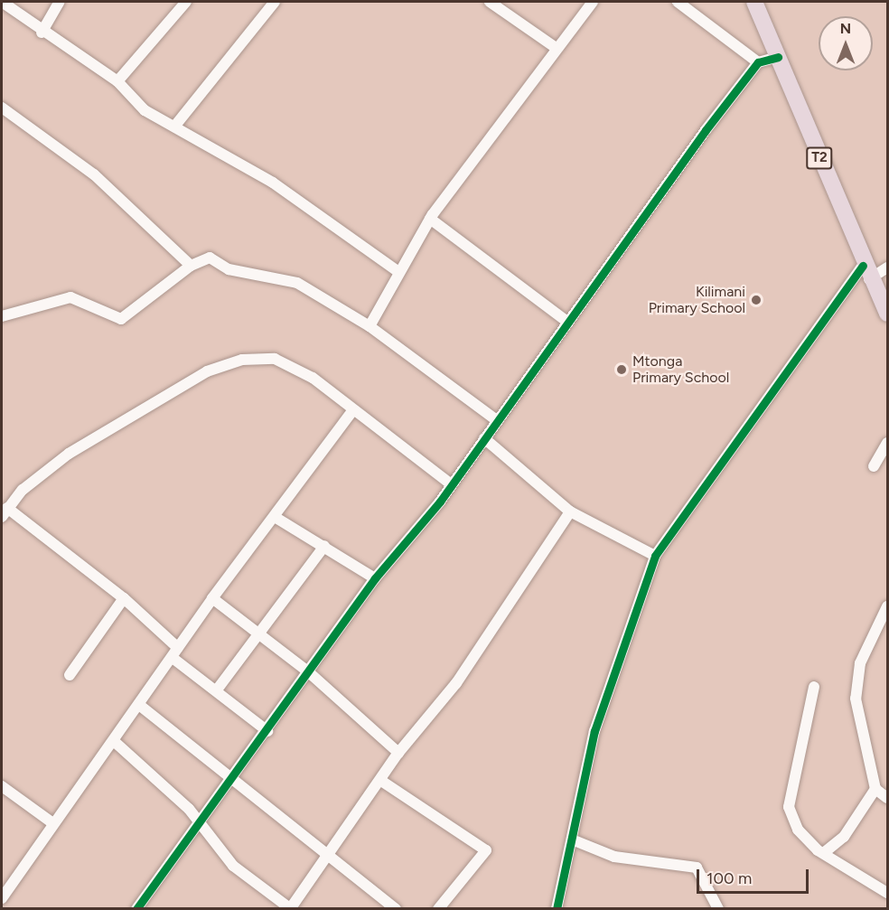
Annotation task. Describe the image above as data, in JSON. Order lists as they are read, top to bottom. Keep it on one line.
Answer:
{"streets":{"highway":["T2"]},"places":["Kilimani Primary School","Mtonga Primary School"],"scale_bar":"100 m","north":"top"}
